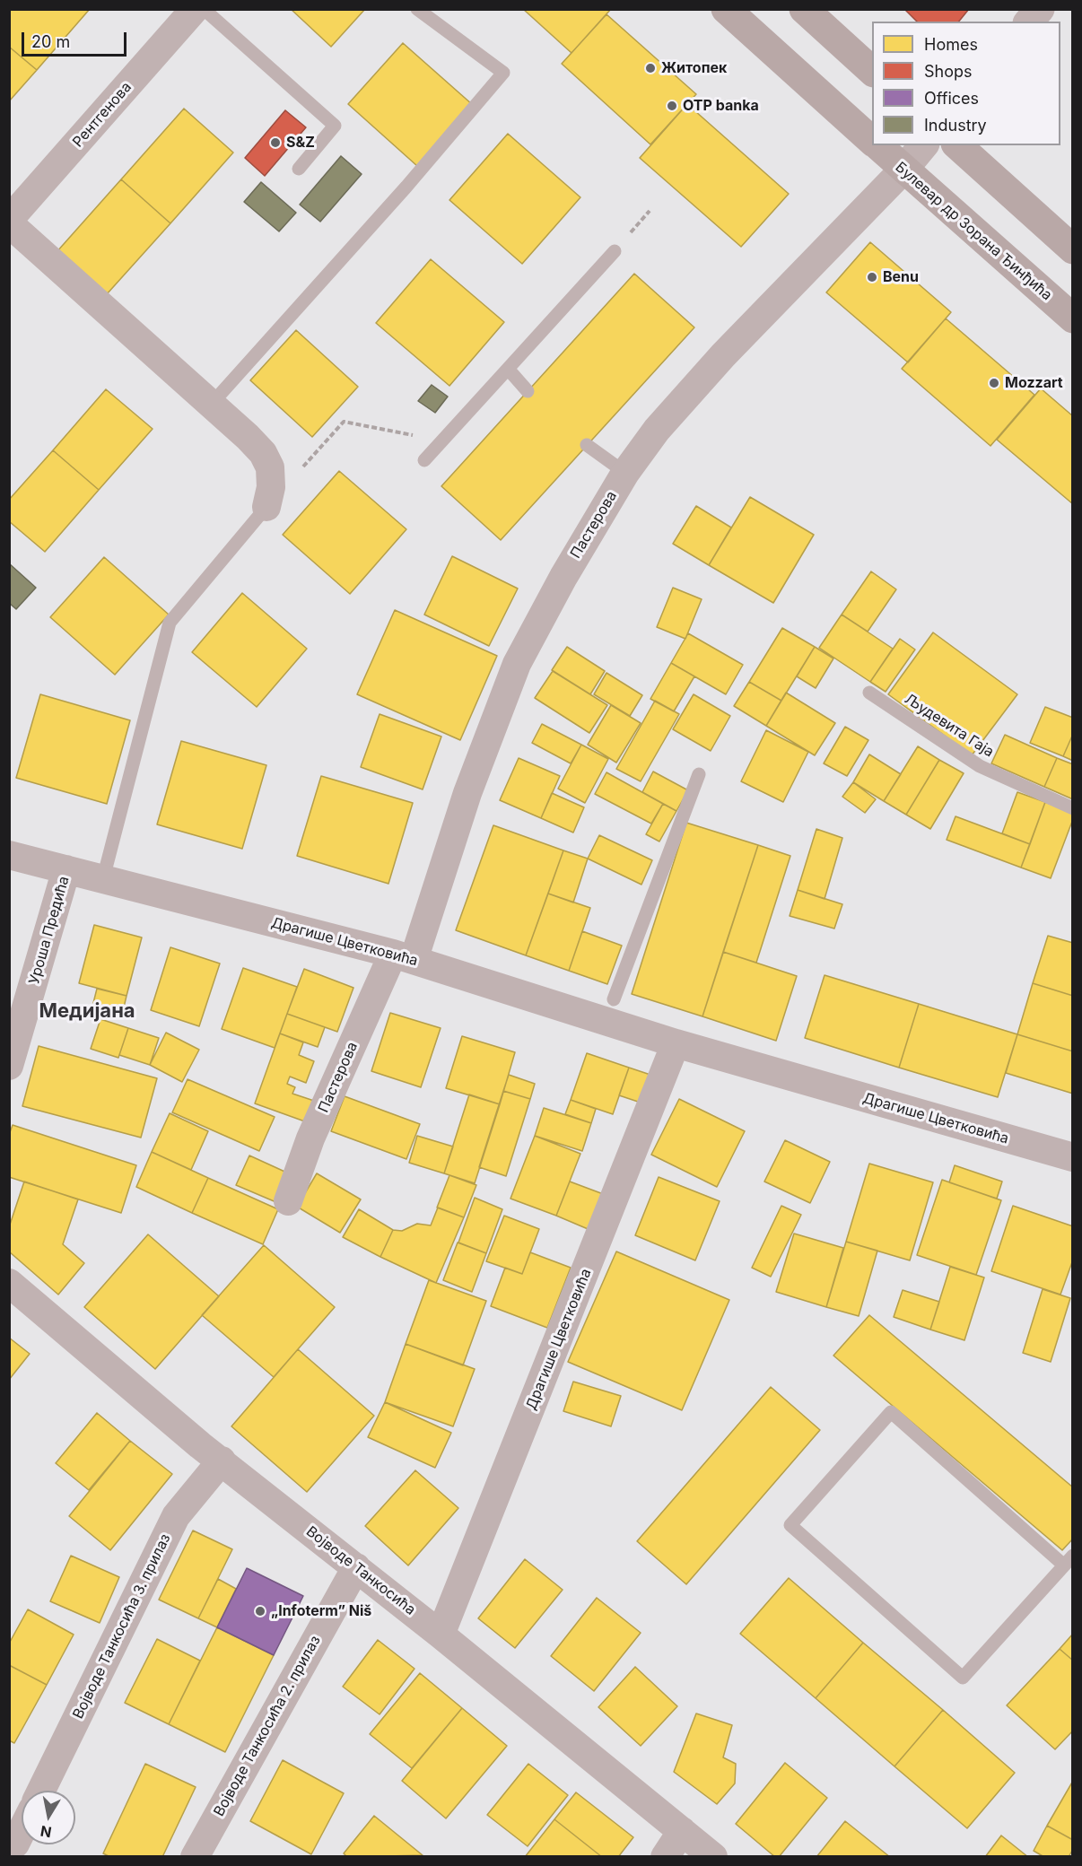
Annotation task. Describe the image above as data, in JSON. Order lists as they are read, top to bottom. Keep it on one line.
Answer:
{"streets":{"main road":["Булевар др Зорана Ђинђића"],"street":["Рентгенова","Пастерова","Уроша Предића","Драгише Цветковића","Војводе Танкосића","Војводе Танкосића 3. прилаз","Војводе Танкосића 2. прилаз"],"lane":["Људевита Гаја"]},"crossings":[["Булевар др Зорана Ђинђића","Пастерова"],["Пастерова","Драгише Цветковића"],["Уроша Предића","Драгише Цветковића"],["Драгише Цветковића","Војводе Танкосића"],["Војводе Танкосића","Војводе Танкосића 3. прилаз"],["Војводе Танкосића","Војводе Танкосића 2. прилаз"]],"districts":["Медијана"],"places":["Житопек","OTP banka","S&Z","Benu","Mozzart","„Infoterm” Niš"],"legend":["Homes","Shops","Offices","Industry"],"scale_bar":"20 m","north":"bottom"}
